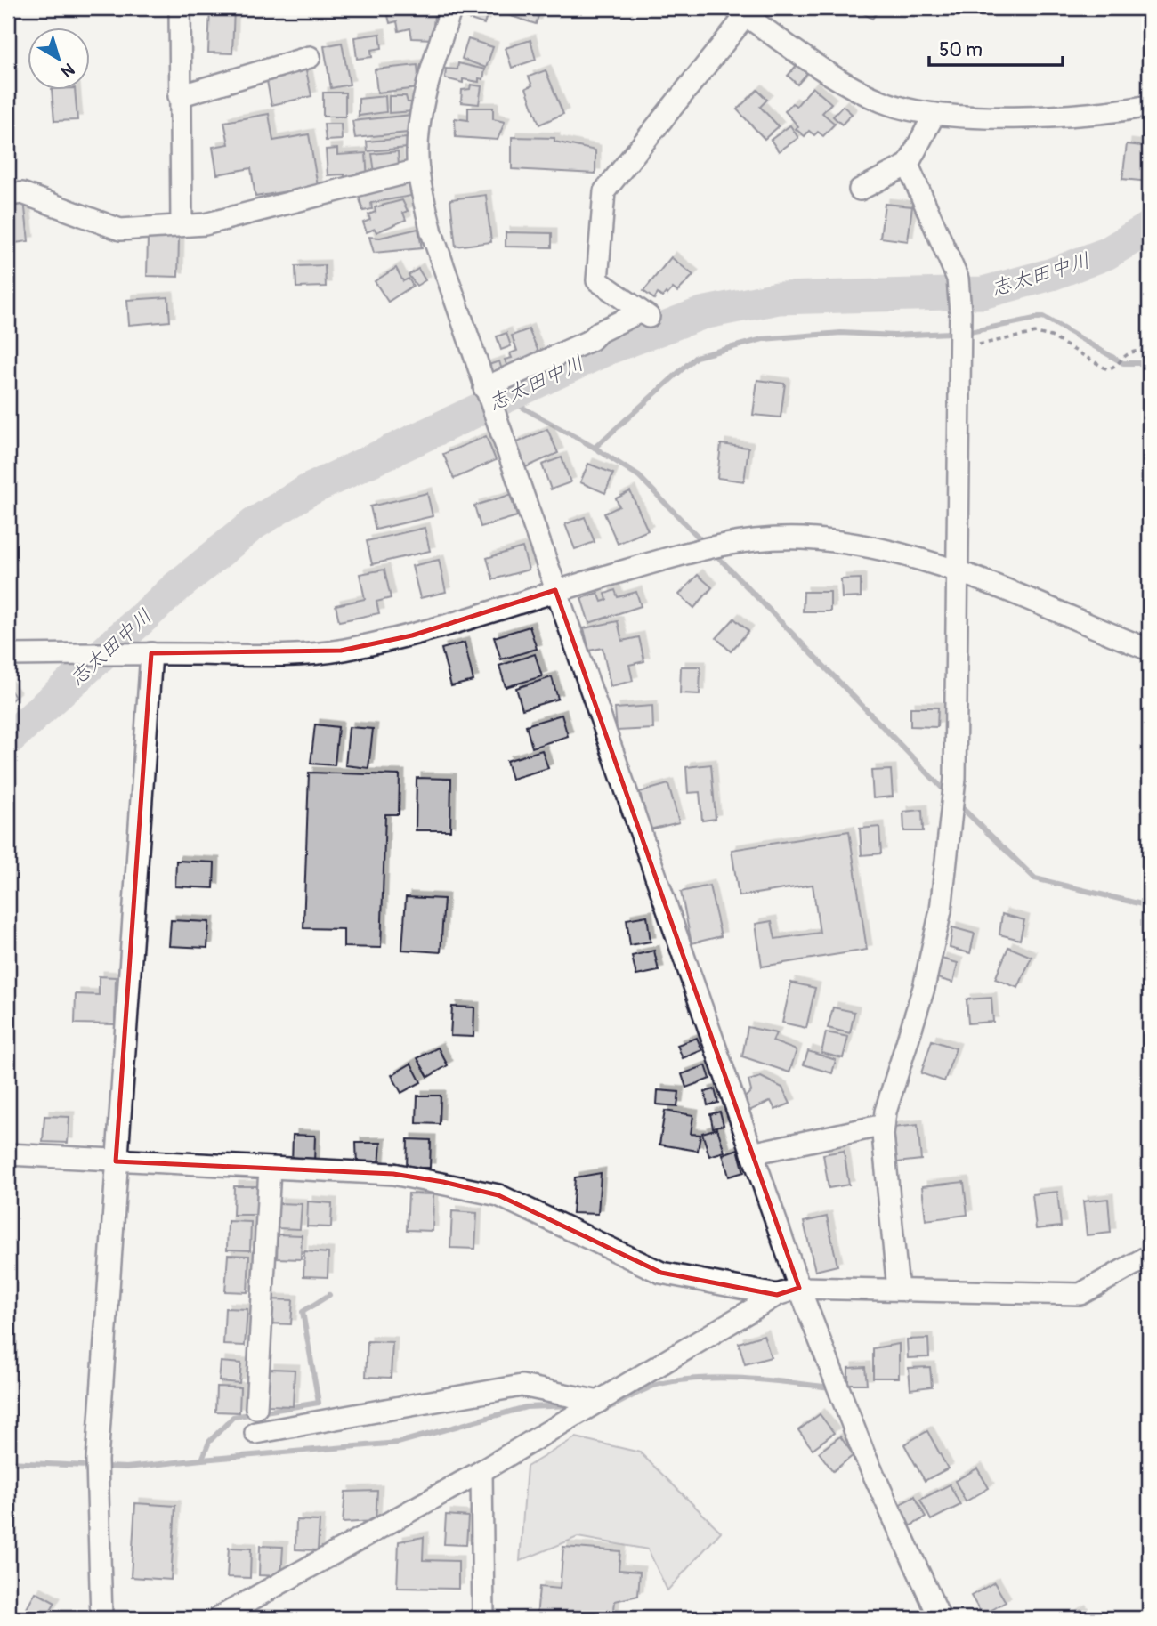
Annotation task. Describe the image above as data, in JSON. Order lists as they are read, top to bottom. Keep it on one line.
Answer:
{"water":["志太田中川"],"scale_bar":"50 m","north":"bottom right"}
